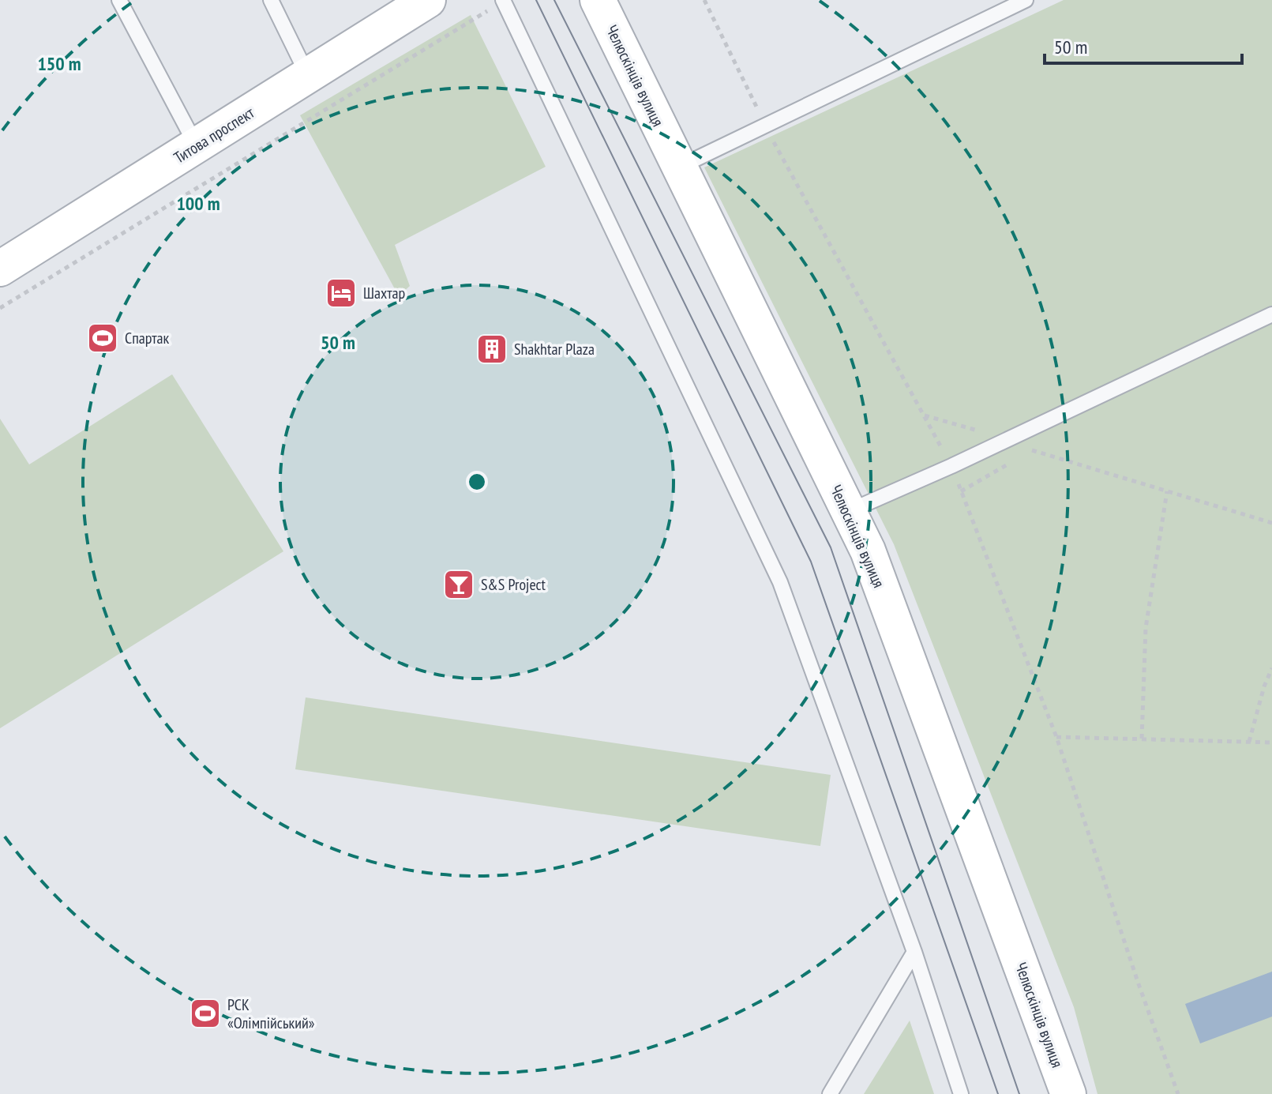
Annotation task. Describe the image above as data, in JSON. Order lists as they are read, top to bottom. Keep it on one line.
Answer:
{"streets":{"main road":["Челюскінців вулиця","Титова проспект"]},"places":{"hotel":["Шахтар"],"sports":["Спартак","РСК «Олімпійський»"],"building":["Shakhtar Plaza"],"bar":["S&S Project"]},"scale_bar":"50 m","rings":["150 m","100 m","50 m"]}
